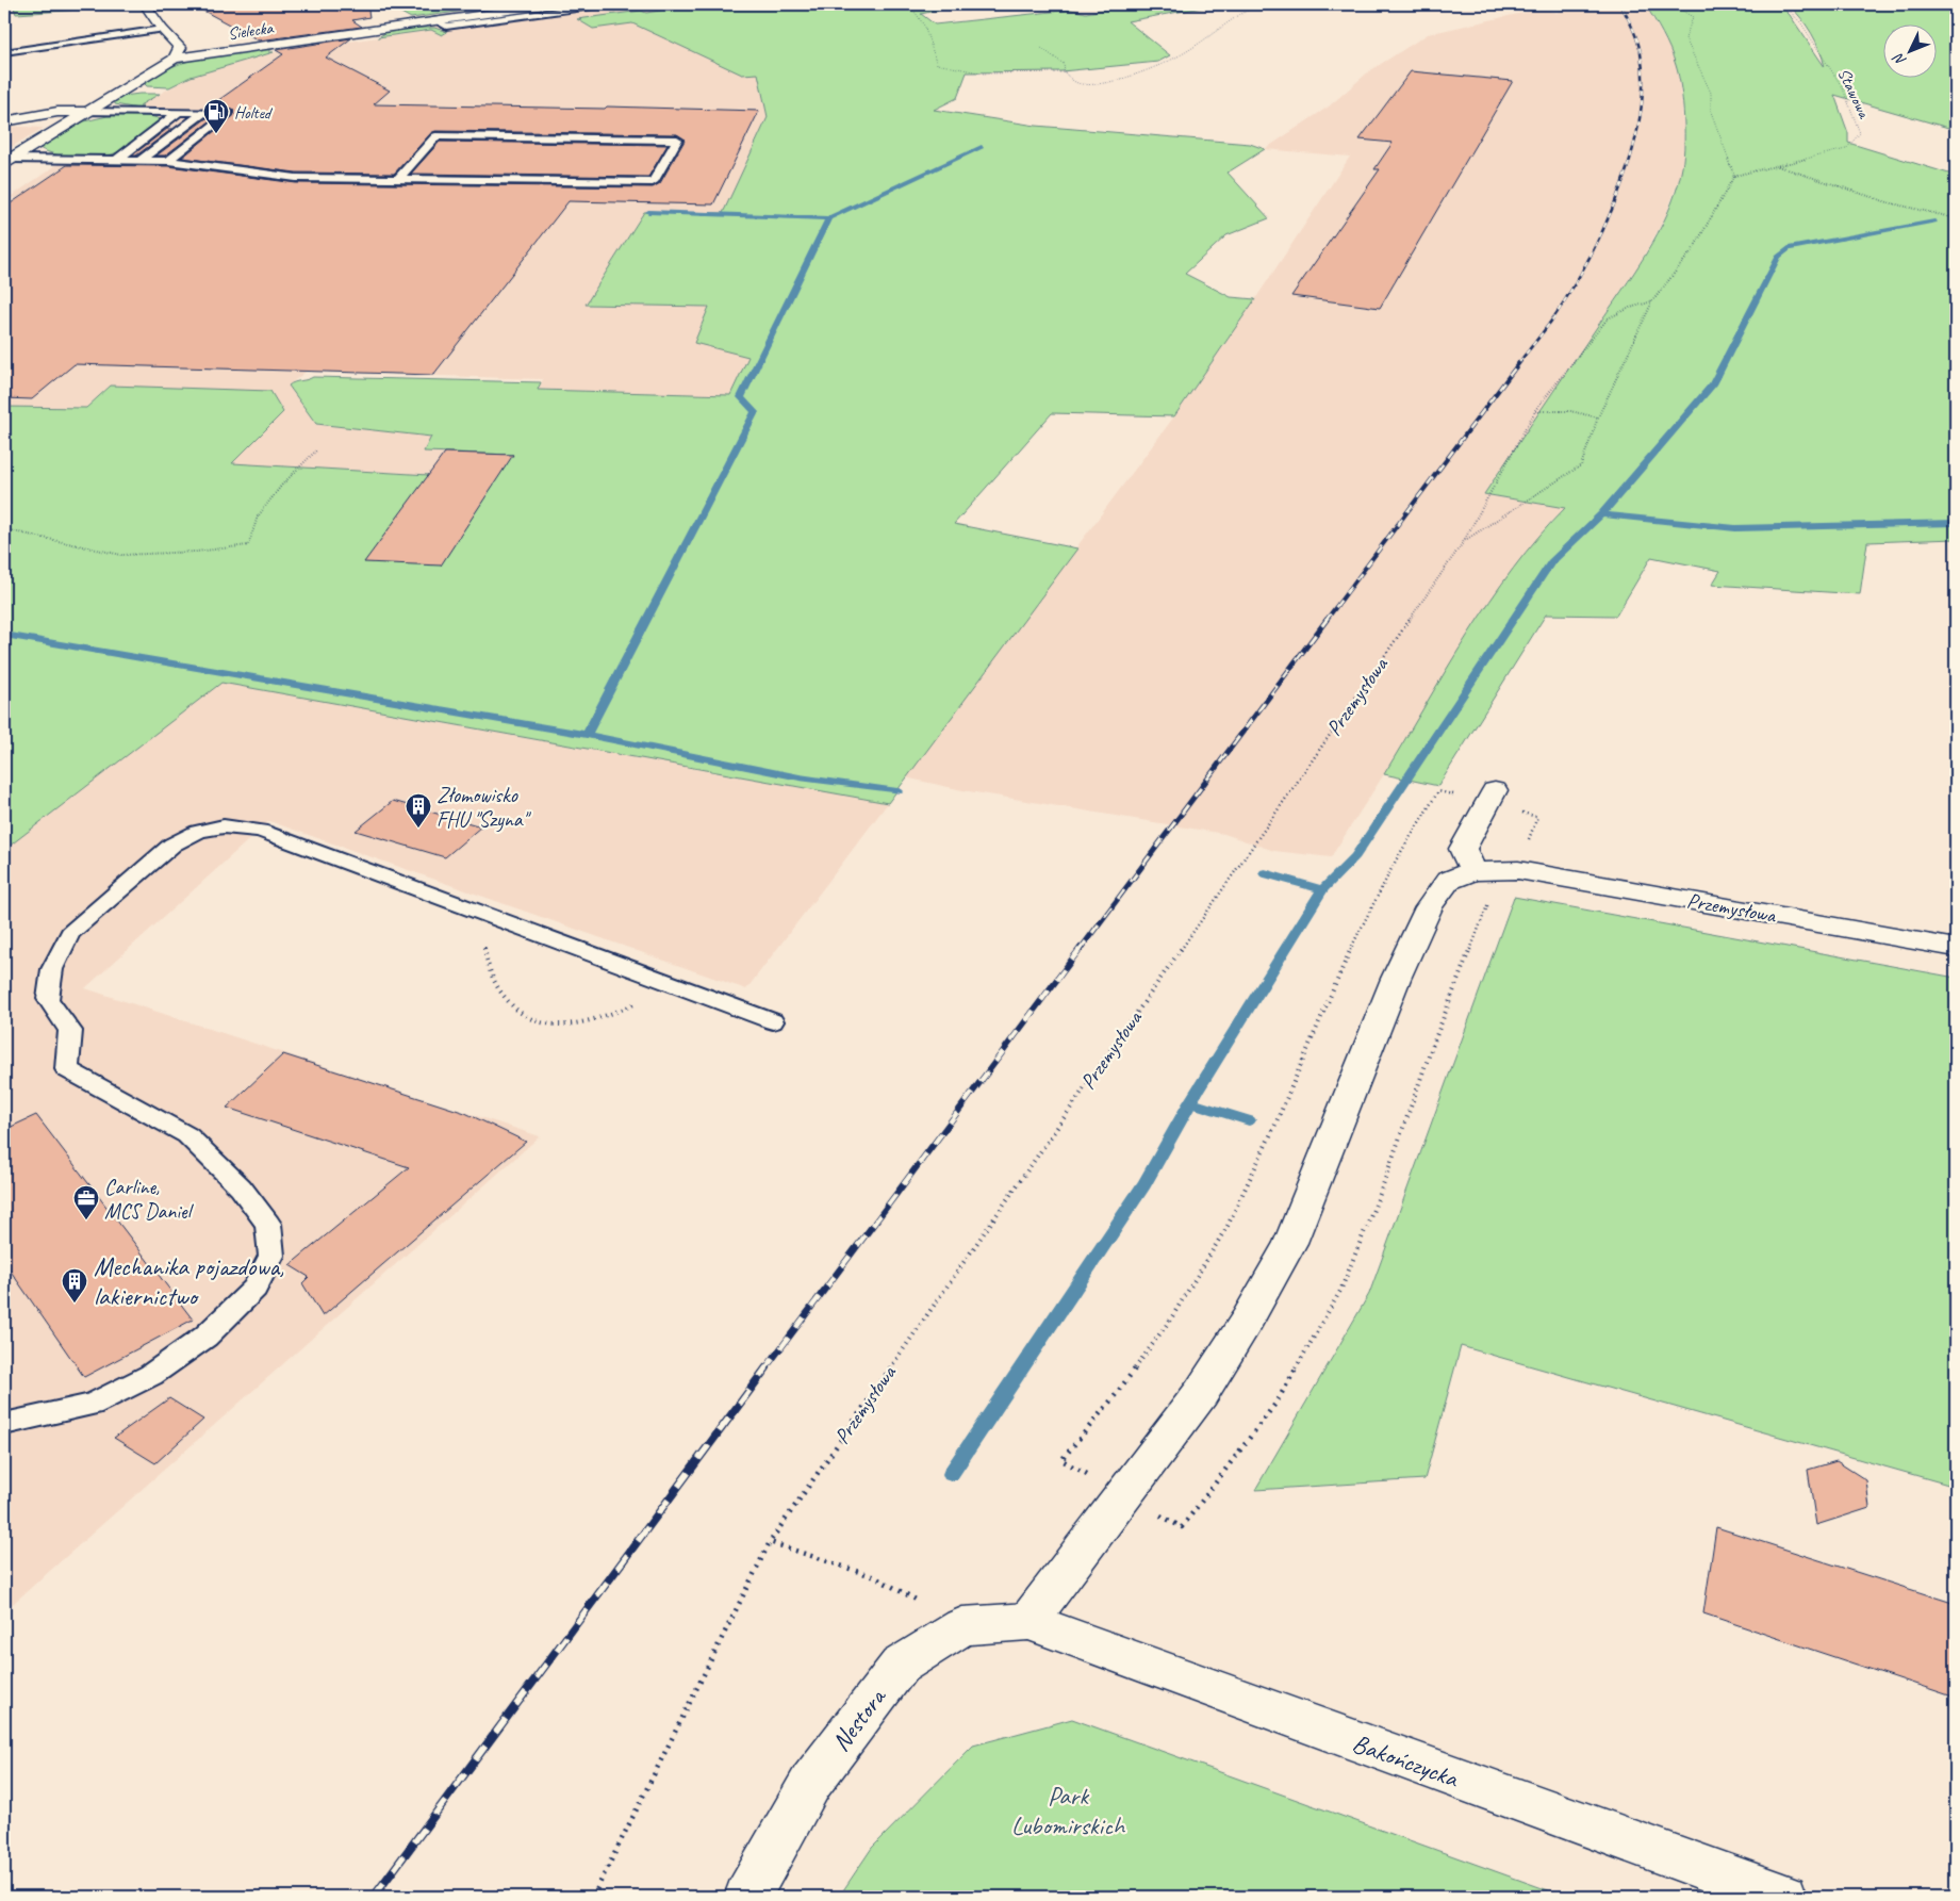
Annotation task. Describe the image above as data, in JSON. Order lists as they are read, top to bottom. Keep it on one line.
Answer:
{"streets":{"street":["Sielecka","Przemysłowa","Nestora","Bakończycka"],"path":["Stawowa"]},"crossings":[["Stawowa","Przemysłowa"],["Przemysłowa","Nestora"],["Przemysłowa","Bakończycka"],["Nestora","Bakończycka"]],"parks":["Park Lubomirskich"],"places":{"fuel station":["Holted"],"building":["Złomowisko FHU \"Szyna\"","Mechanika pojazdowa, lakiernictwo"],"office":["Carline, MCS Daniel"]},"north":"bottom left"}
